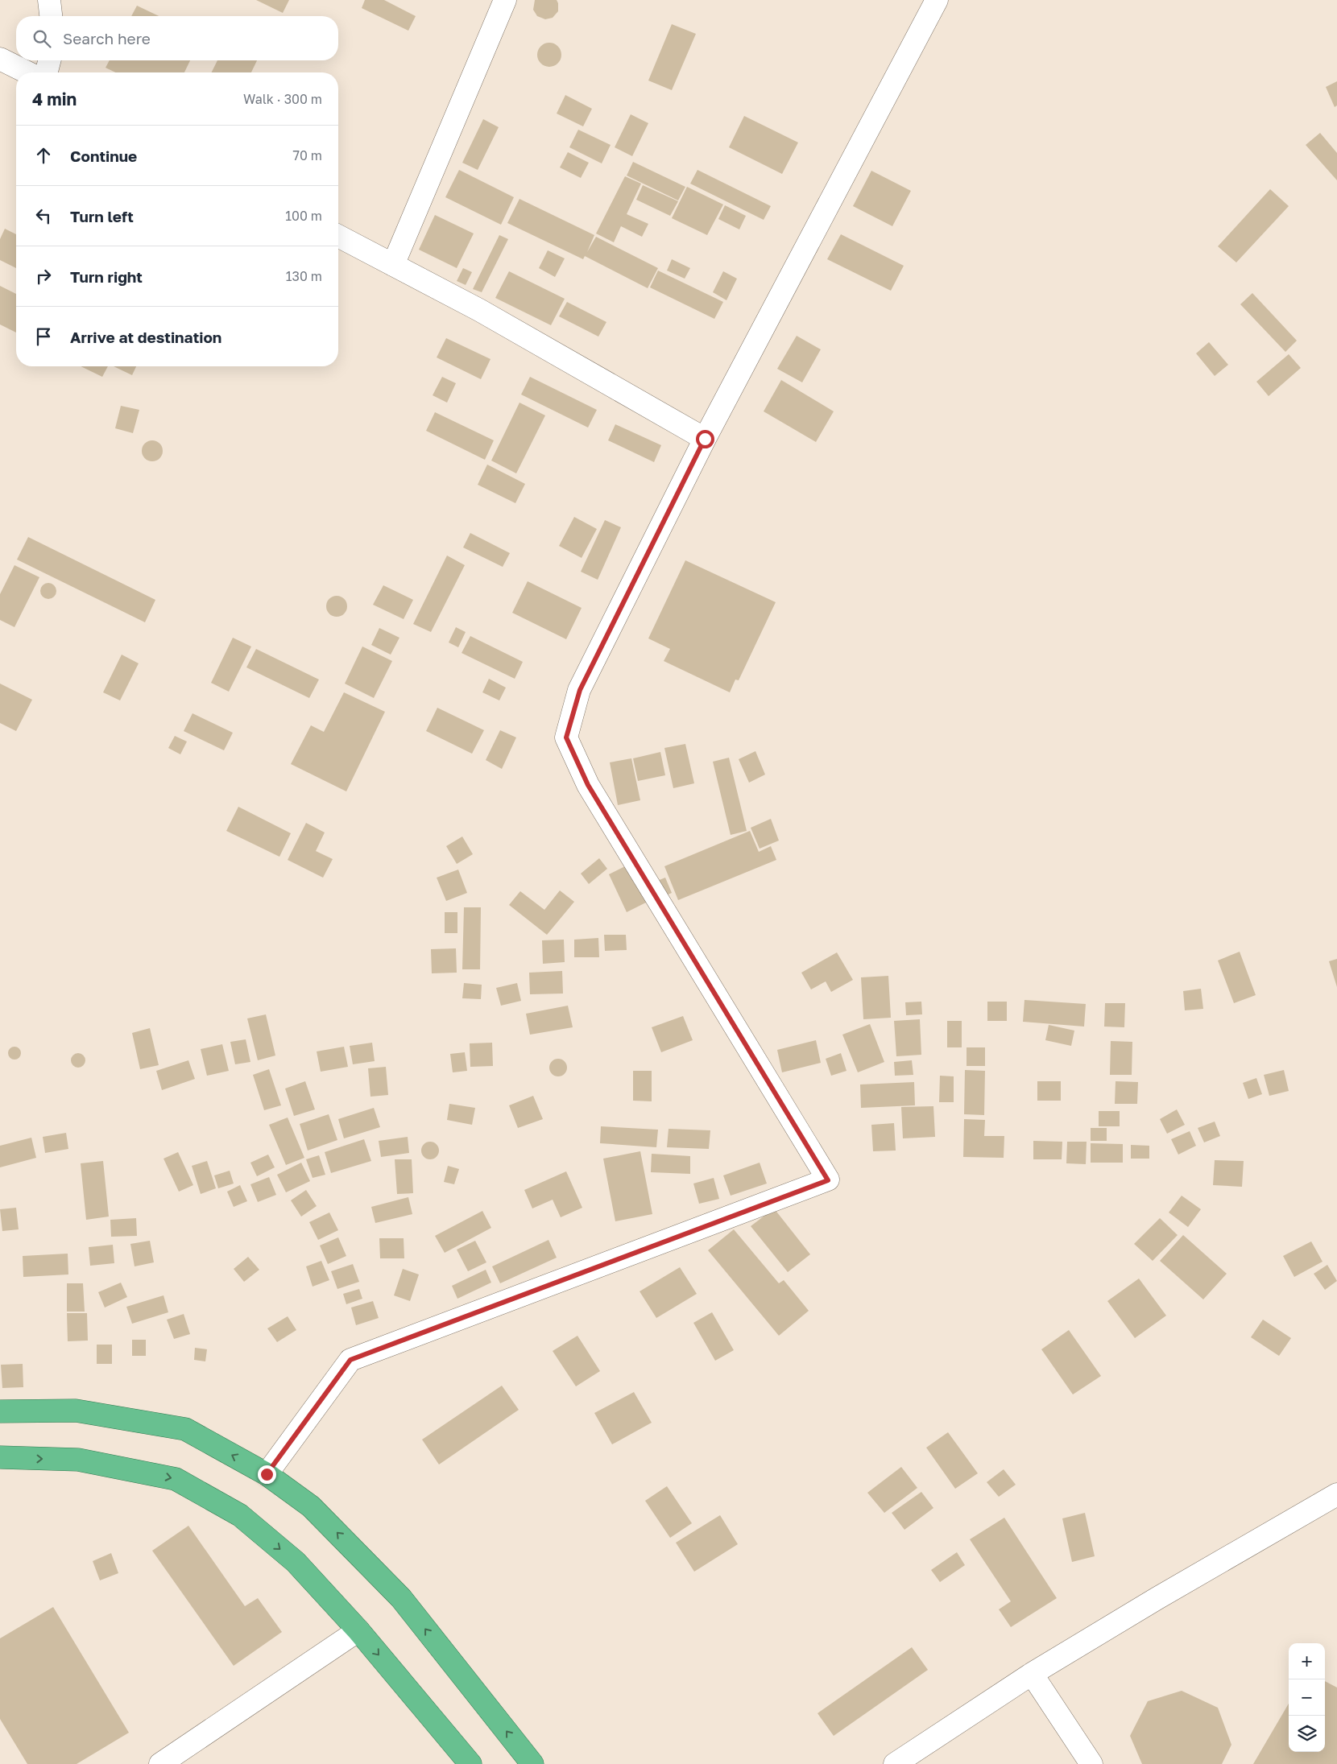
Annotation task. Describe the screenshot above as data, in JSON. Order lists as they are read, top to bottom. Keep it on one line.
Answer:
{"page":{"search":"Search here","heading":["4 min","Walk · 300 m"],"list":[["Continue","70 m"],["Turn left","100 m"],["Turn right","130 m"],"Arrive at destination"],"map_buttons":["+","−"]}}
